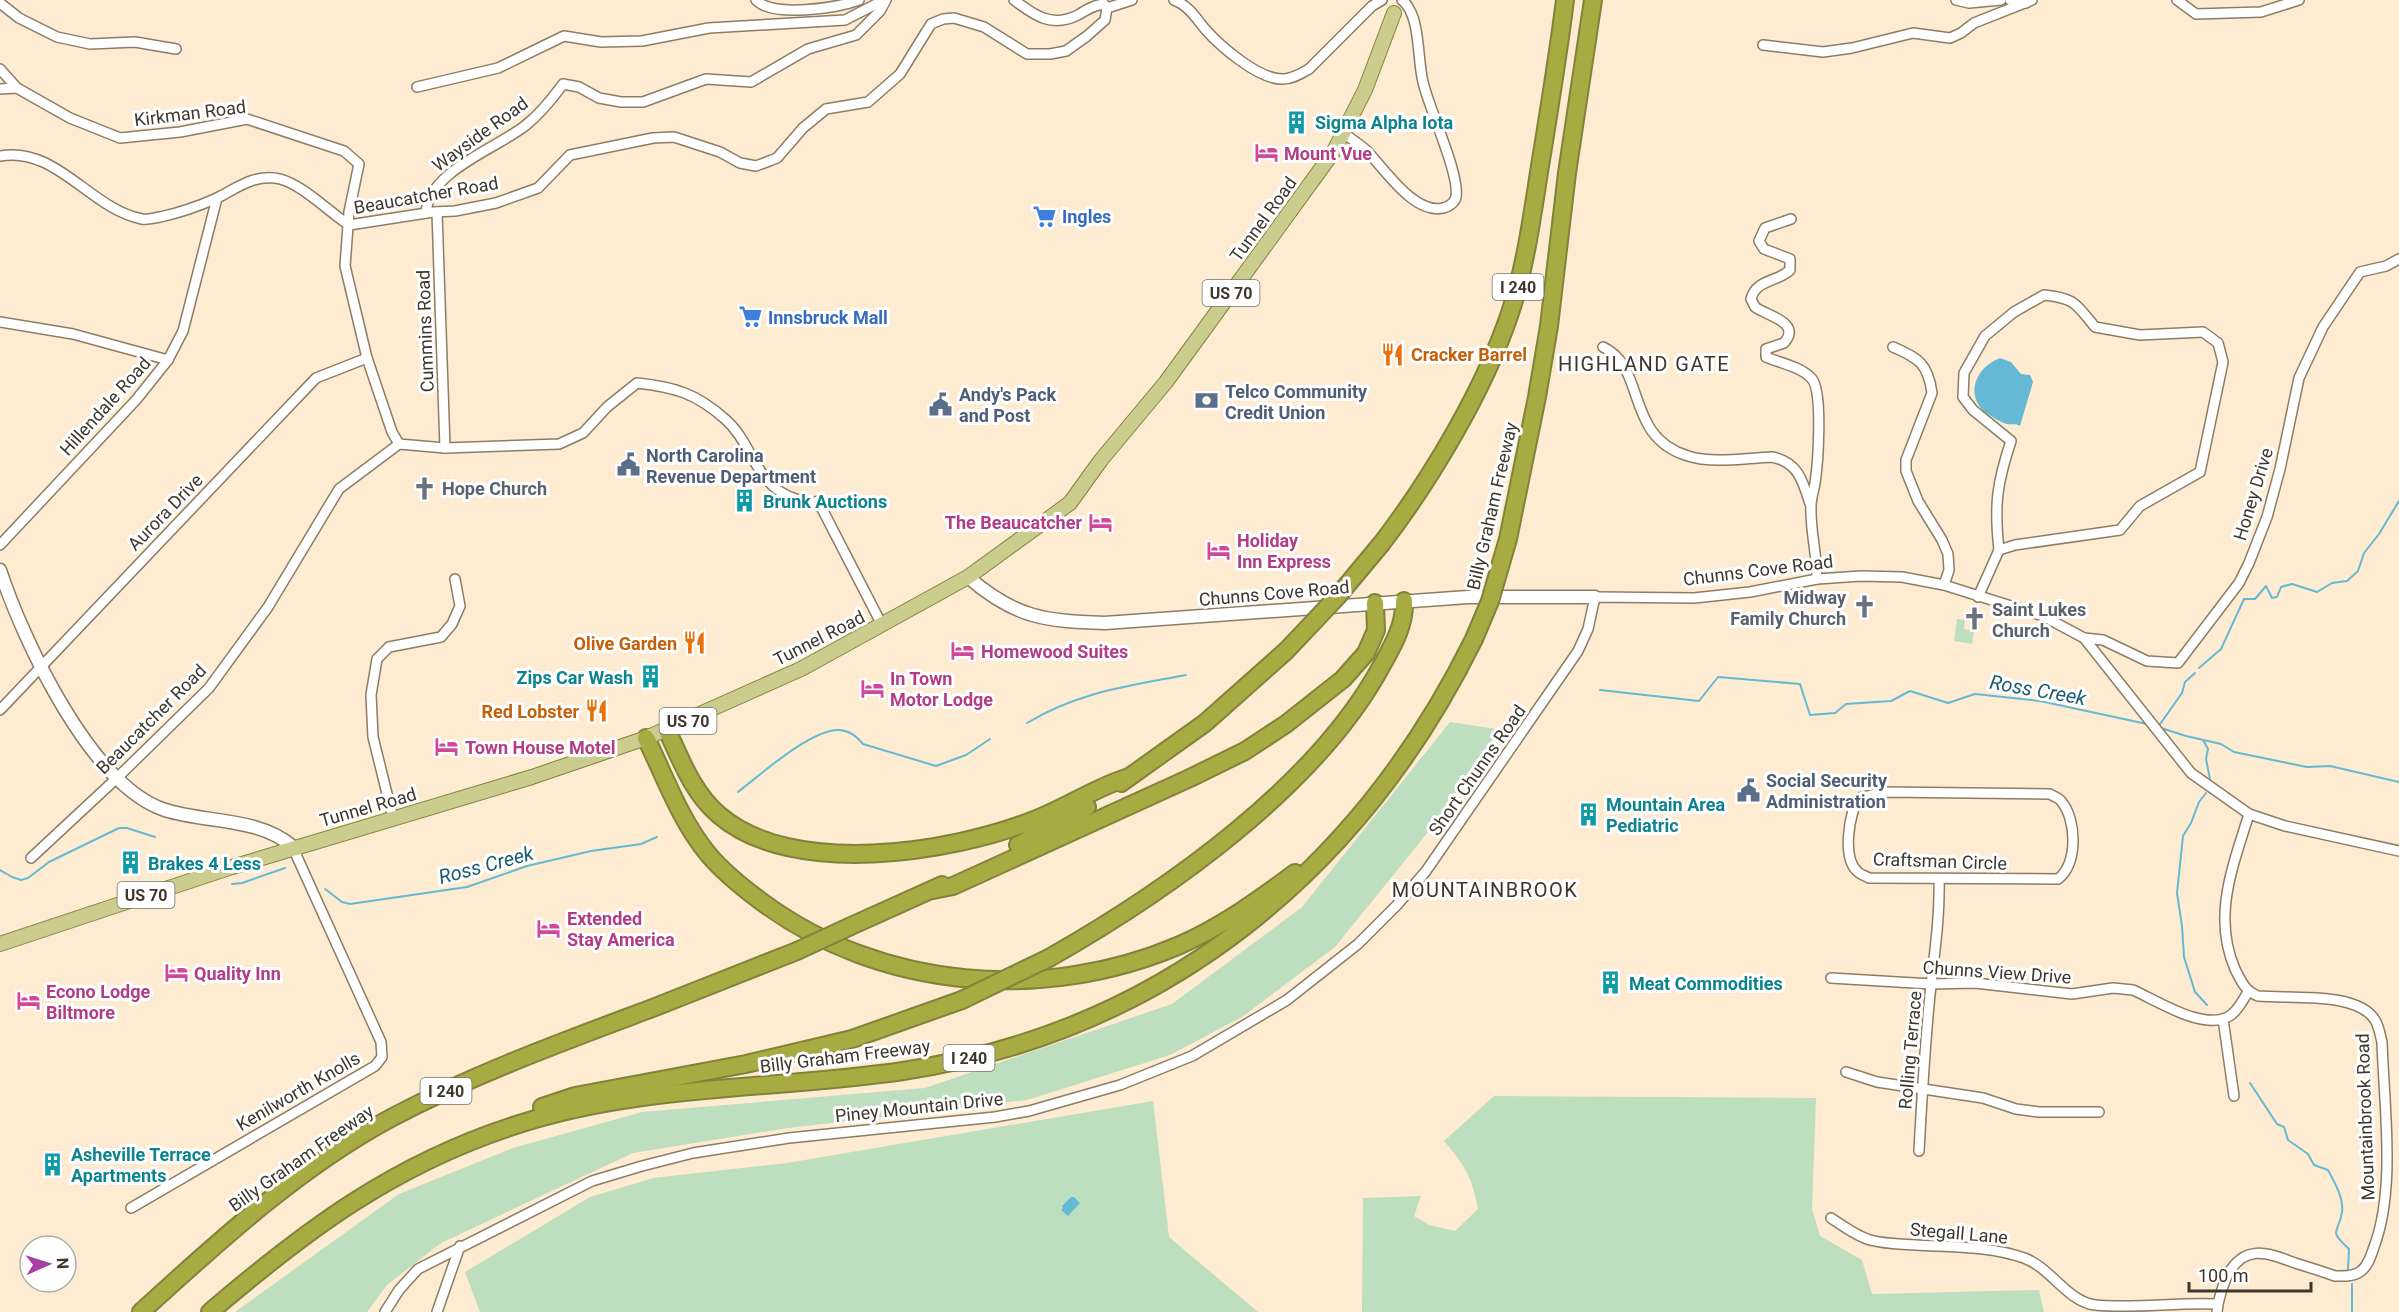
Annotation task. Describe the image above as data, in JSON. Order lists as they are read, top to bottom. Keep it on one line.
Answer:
{"streets":{"highway":["I 240","Billy Graham Freeway"],"main road":["Tunnel Road","US 70"],"street":["Kirkman Road","Wayside Road","Beaucatcher Road","Cummins Road","Hillendale Road","Honey Drive","Aurora Drive","Chunns Cove Road","Short Chunns Road","Craftsman Circle","Chunns View Drive","Rolling Terrace","Kenilworth Knolls","Piney Mountain Drive","Mountainbrook Road","Stegall Lane"]},"crossings":[["Kirkman Road","Beaucatcher Road"],["Wayside Road","Beaucatcher Road"],["Beaucatcher Road","Cummins Road"],["Beaucatcher Road","Aurora Drive"],["Tunnel Road","Chunns Cove Road"],["Tunnel Road","Kenilworth Knolls"],["Honey Drive","Chunns Cove Road"],["Chunns Cove Road","Short Chunns Road"],["Short Chunns Road","Piney Mountain Drive"],["Craftsman Circle","Rolling Terrace"],["Chunns View Drive","Rolling Terrace"],["Mountainbrook Road","Stegall Lane"]],"districts":["HIGHLAND GATE","MOUNTAINBROOK"],"water":["Ross Creek"],"places":{"building":["Sigma Alpha Iota","Brunk Auctions","Zips Car Wash","Mountain Area Pediatric","Brakes 4 Less","Meat Commodities","Asheville Terrace Apartments"],"hotel":["Mount Vue","The Beaucatcher","Holiday Inn Express","Homewood Suites","In Town Motor Lodge","Town House Motel","Extended Stay America","Quality Inn","Econo Lodge Biltmore"],"supermarket":["Ingles","Innsbruck Mall"],"restaurant":["Cracker Barrel","Olive Garden","Red Lobster"],"bank":["Telco Community Credit Union"],"public building":["Andy's Pack and Post","North Carolina Revenue Department","Social Security Administration"],"church":["Hope Church","Midway Family Church","Saint Lukes Church"]},"scale_bar":"100 m","north":"right"}
